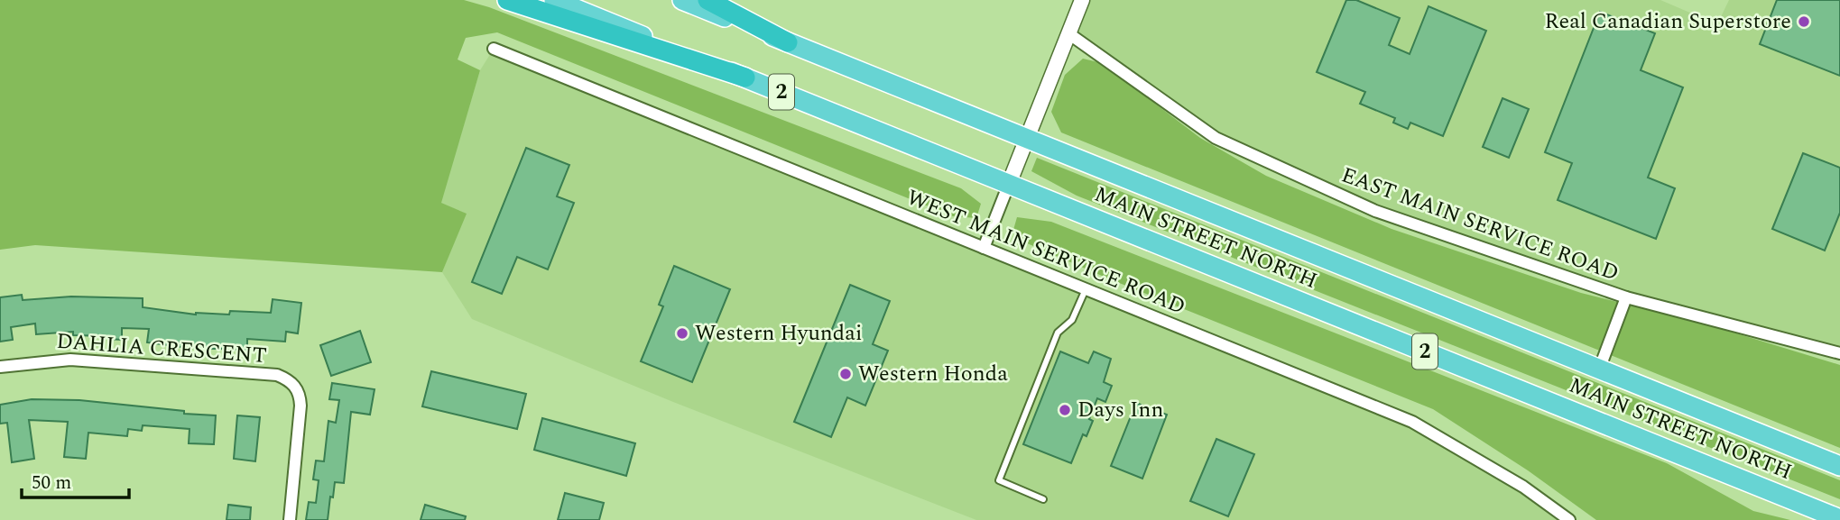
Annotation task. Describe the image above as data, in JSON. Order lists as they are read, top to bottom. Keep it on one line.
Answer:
{"streets":{"main road":["2","MAIN STREET NORTH"],"street":["EAST MAIN SERVICE ROAD","WEST MAIN SERVICE ROAD","DAHLIA CRESCENT"]},"places":["Real Canadian Superstore","Western Hyundai","Western Honda","Days Inn"],"scale_bar":"50 m"}
